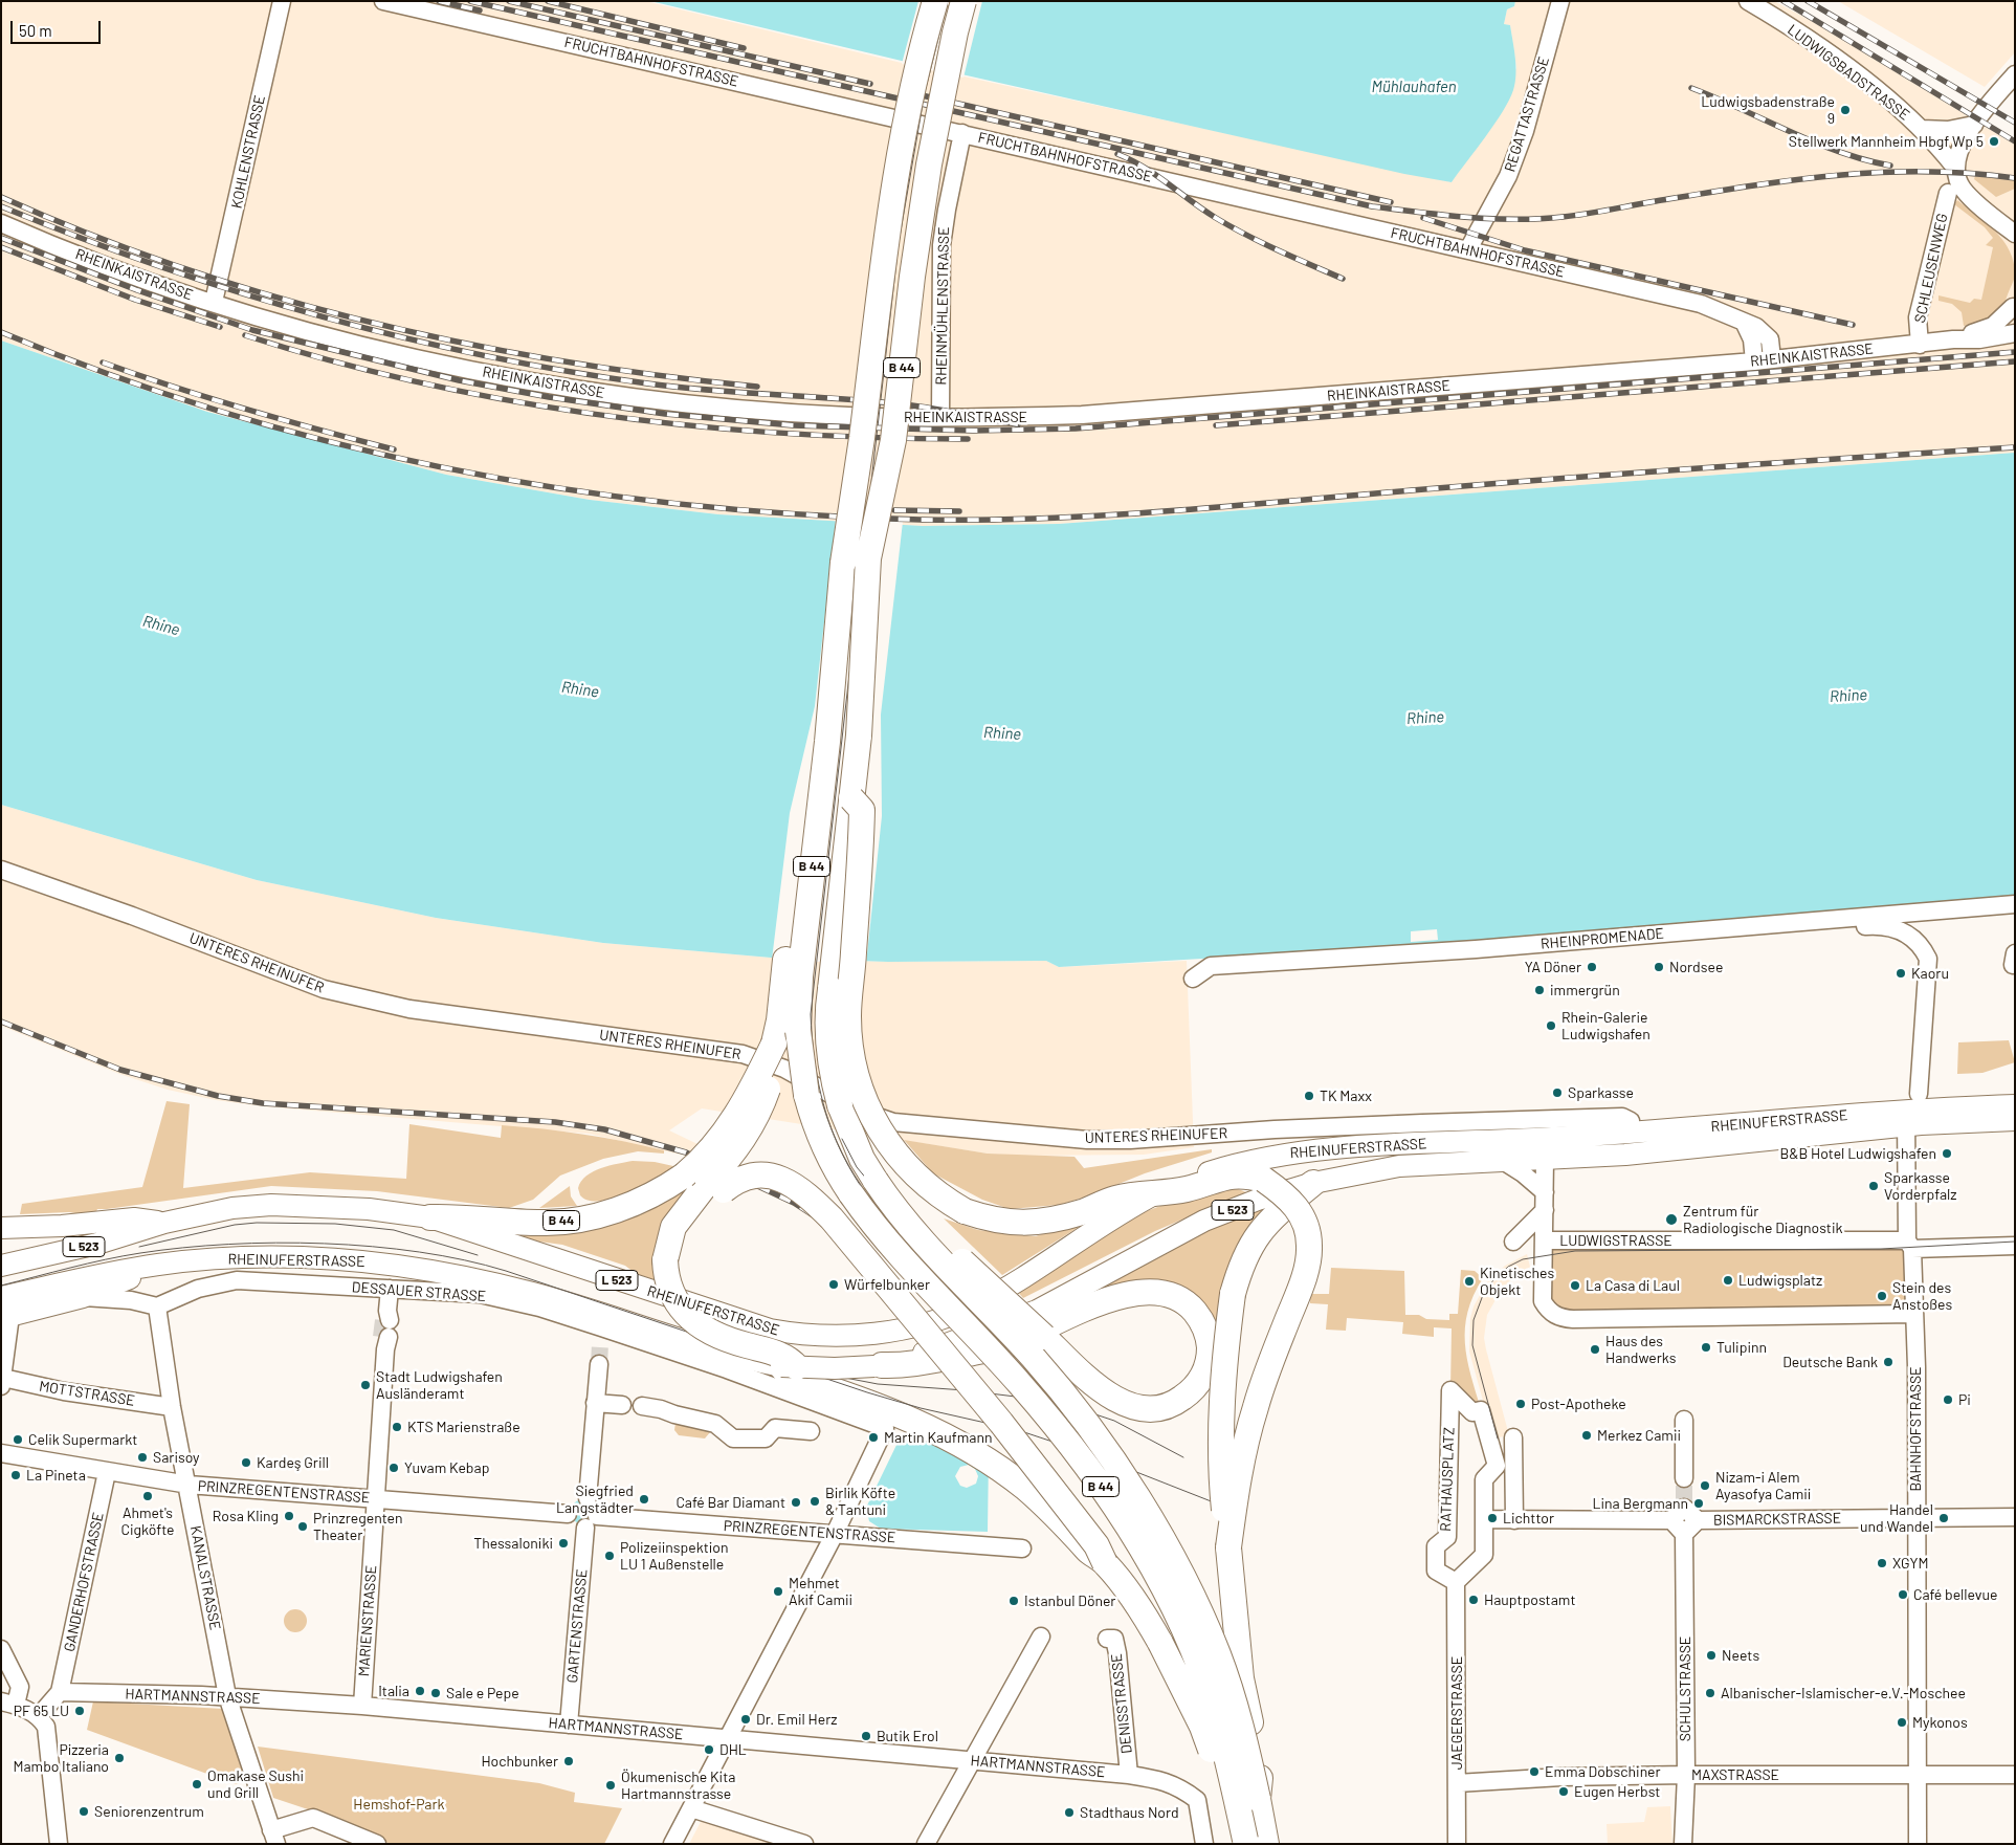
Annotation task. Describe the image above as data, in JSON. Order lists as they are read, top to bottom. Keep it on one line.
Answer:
{"streets":{"highway":["B 44"],"main road":["RHEINUFERSTRASSE","L 523"],"street":["FRUCHTBAHNHOFSTRASSE","LUDWIGSBADSTRASSE","REGATTASTRASSE","KOHLENSTRASSE","SCHLEUSENWEG","RHEINKAISTRASSE","RHEINMÜHLENSTRASSE","RHEINPROMENADE","UNTERES RHEINUFER","LUDWIGSTRASSE","DESSAUER STRASSE","MOTTSTRASSE","BAHNHOFSTRASSE","RATHAUSPLATZ","PRINZREGENTENSTRASSE","BISMARCKSTRASSE","KANALSTRASSE","GANDERHOFSTRASSE","MARIENSTRASSE","GARTENSTRASSE","SCHULSTRASSE","HARTMANNSTRASSE","DENISSTRASSE","JAEGERSTRASSE","MAXSTRASSE"]},"crossings":[["FRUCHTBAHNHOFSTRASSE","REGATTASTRASSE"],["FRUCHTBAHNHOFSTRASSE","RHEINKAISTRASSE"],["FRUCHTBAHNHOFSTRASSE","RHEINMÜHLENSTRASSE"],["KOHLENSTRASSE","RHEINKAISTRASSE"],["SCHLEUSENWEG","RHEINKAISTRASSE"],["RHEINKAISTRASSE","RHEINMÜHLENSTRASSE"],["B 44","RHEINUFERSTRASSE"],["RHEINUFERSTRASSE","L 523"],["RHEINUFERSTRASSE","LUDWIGSTRASSE"],["RHEINUFERSTRASSE","MOTTSTRASSE"],["RHEINUFERSTRASSE","BAHNHOFSTRASSE"],["L 523","BAHNHOFSTRASSE"],["LUDWIGSTRASSE","BAHNHOFSTRASSE"],["DESSAUER STRASSE","PRINZREGENTENSTRASSE"],["DESSAUER STRASSE","KANALSTRASSE"],["DESSAUER STRASSE","MARIENSTRASSE"],["MOTTSTRASSE","KANALSTRASSE"],["BAHNHOFSTRASSE","BISMARCKSTRASSE"],["BAHNHOFSTRASSE","MAXSTRASSE"],["RATHAUSPLATZ","JAEGERSTRASSE"],["PRINZREGENTENSTRASSE","KANALSTRASSE"],["PRINZREGENTENSTRASSE","GANDERHOFSTRASSE"],["PRINZREGENTENSTRASSE","MARIENSTRASSE"],["PRINZREGENTENSTRASSE","GARTENSTRASSE"],["BISMARCKSTRASSE","SCHULSTRASSE"],["KANALSTRASSE","HARTMANNSTRASSE"],["GANDERHOFSTRASSE","HARTMANNSTRASSE"],["MARIENSTRASSE","HARTMANNSTRASSE"],["GARTENSTRASSE","HARTMANNSTRASSE"],["SCHULSTRASSE","MAXSTRASSE"],["HARTMANNSTRASSE","DENISSTRASSE"],["JAEGERSTRASSE","MAXSTRASSE"]],"water":["Mühlauhafen","Rhine"],"parks":["Hemshof-Park"],"places":["Ludwigsbadenstraße 9","Stellwerk Mannheim Hbgf Wp 5","YA Döner","Nordsee","Kaoru","immergrün","Rhein-Galerie Ludwigshafen","Sparkasse","TK Maxx","B&B Hotel Ludwigshafen","Sparkasse Vorderpfalz","Zentrum für Radiologische Diagnostik","Ludwigsplatz","Kinetisches Objekt","Würfelbunker","La Casa di Laul","Stein des Anstoßes","Tulipinn","Haus des Handwerks","Deutsche Bank","Stadt Ludwigshafen Ausländeramt","Pi","Post-Apotheke","KTS Marienstraße","Merkez Camii","Martin Kaufmann","Celik Supermarkt","Sarisoy","Kardeş Grill","Yuvam Kebap","La Pineta","Nizam-i Alem Ayasofya Camii","Ahmet's Cigköfte","Siegfried Langstädter","Birlik Köfte & Tantuni","Café Bar Diamant","Lina Bergmann","Rosa Kling","Lichttor","Handel und Wandel","Prinzregenten Theater","Thessaloniki","Polizeiinspektion LU 1 Außenstelle","XGYM","Mehmet Akif Camii","Café bellevue","Hauptpostamt","Istanbul Döner","Neets","Italia","Sale e Pepe","Albanischer-Islamischer-e.V.-Moschee","PF 65 LU","Dr. Emil Herz","Mykonos","Butik Erol","DHL","Pizzeria Mambo Italiano","Hochbunker","Emma Dobschiner","Omakase Sushi und Grill","Ökumenische Kita Hartmannstrasse","Eugen Herbst","Seniorenzentrum","Stadthaus Nord"],"scale_bar":"50 m"}
